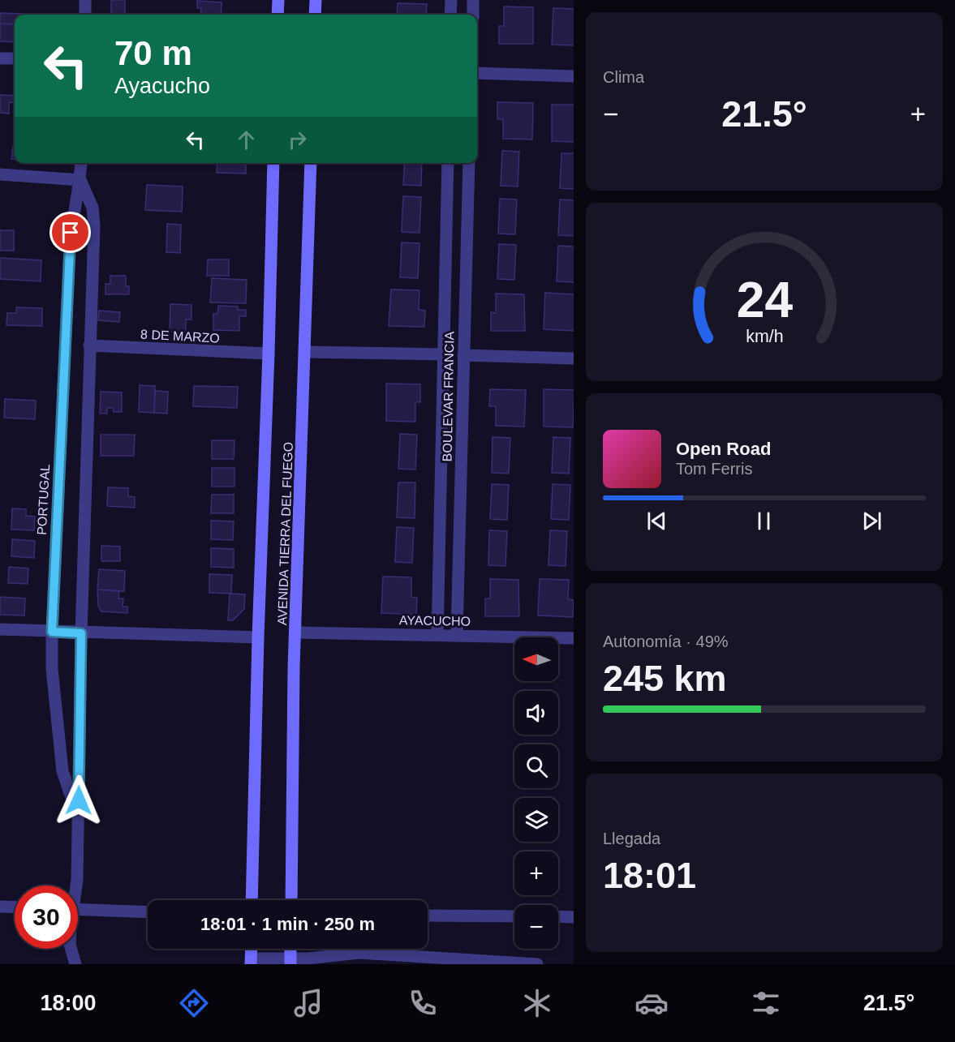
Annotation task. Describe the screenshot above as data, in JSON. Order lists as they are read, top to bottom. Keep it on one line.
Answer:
{"streets":{"street":["8 DE MARZO","BOULEVAR FRANCIA","PORTUGAL","AVENIDA TIERRA DEL FUEGO","AYACUCHO"]},"crossings":[["8 DE MARZO","PORTUGAL"],["8 DE MARZO","AVENIDA TIERRA DEL FUEGO"],["BOULEVAR FRANCIA","AYACUCHO"],["AVENIDA TIERRA DEL FUEGO","AYACUCHO"]],"north":"left","page":{"tile":["Clima",["Autonomía · 49%","245 km"],["Llegada","18:01"]],"turn":["70 m","Ayacucho"],"heat":["−","21.5°","+"],"song":["Open Road","Tom Ferris"],"map_buttons":["+","−"],"limit":"30","trip":"18:01 · 1 min · 250 m","tabs":["18:00","21.5°"],"gauge":["24","km/h"]}}
